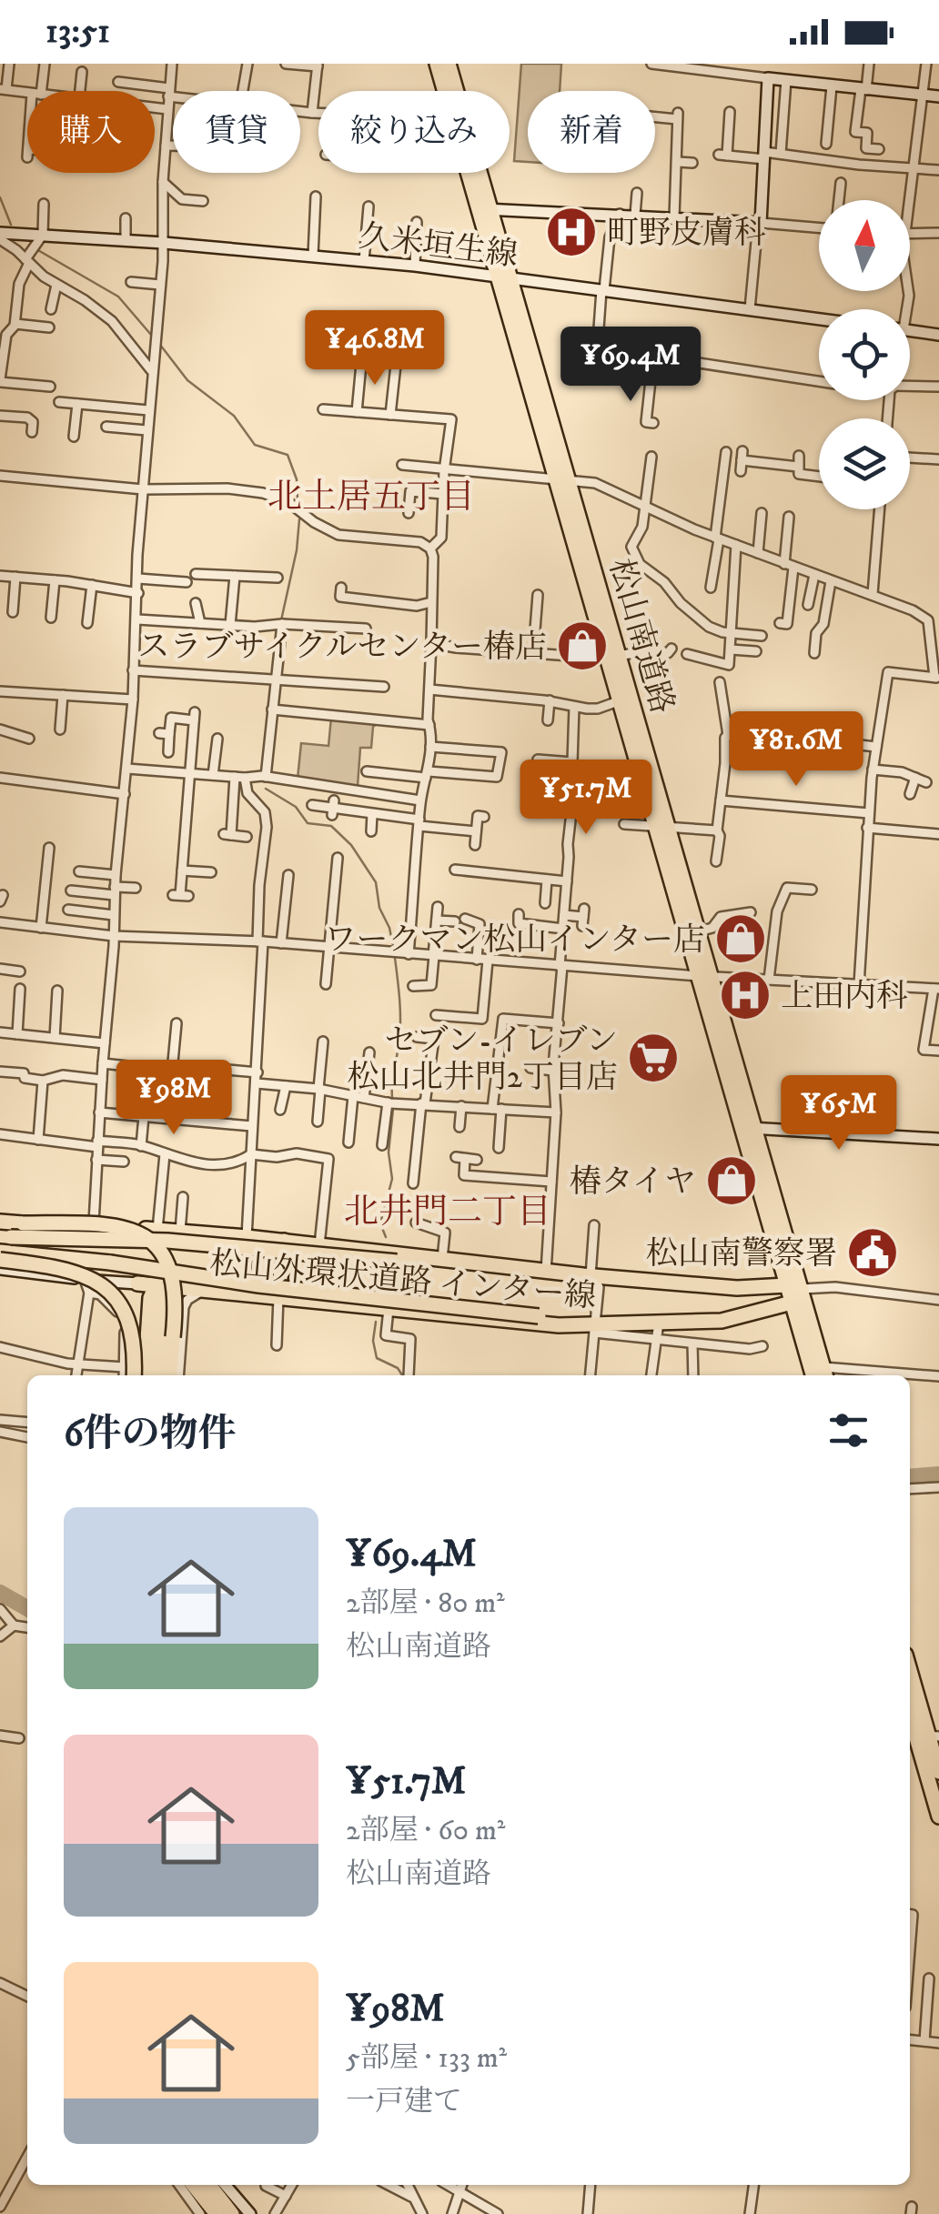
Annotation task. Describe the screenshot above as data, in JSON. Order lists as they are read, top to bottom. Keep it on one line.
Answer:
{"streets":{"highway":["松山南道路","松山外環状道路 インター線"],"main road":["久米垣生線"]},"crossings":[["久米垣生線","松山南道路"],["松山南道路","松山外環状道路 インター線"]],"districts":["北土居五丁目","北井門二丁目"],"places":{"hospital":["町野皮膚科","上田内科"],"shop":["スラブサイクルセンター椿店","ワークマン松山インター店","椿タイヤ"],"supermarket":["セブン-イレブン 松山北井門2丁目店"],"public building":["松山南警察署"]},"north":"top","page":{"status":"13:51","chip":["購入","賃貸","絞り込み","新着"],"price":["¥46.8M","¥69.4M","¥81.6M","¥51.7M","¥98M","¥65M"],"heading":"6件の物件","list":[{"name":"¥69.4M","note":"2部屋 · 80 m² · 松山南道路"},{"name":"¥51.7M","note":"2部屋 · 60 m² · 松山南道路"},{"name":"¥98M","note":"5部屋 · 133 m² · 一戸建て"}]}}
